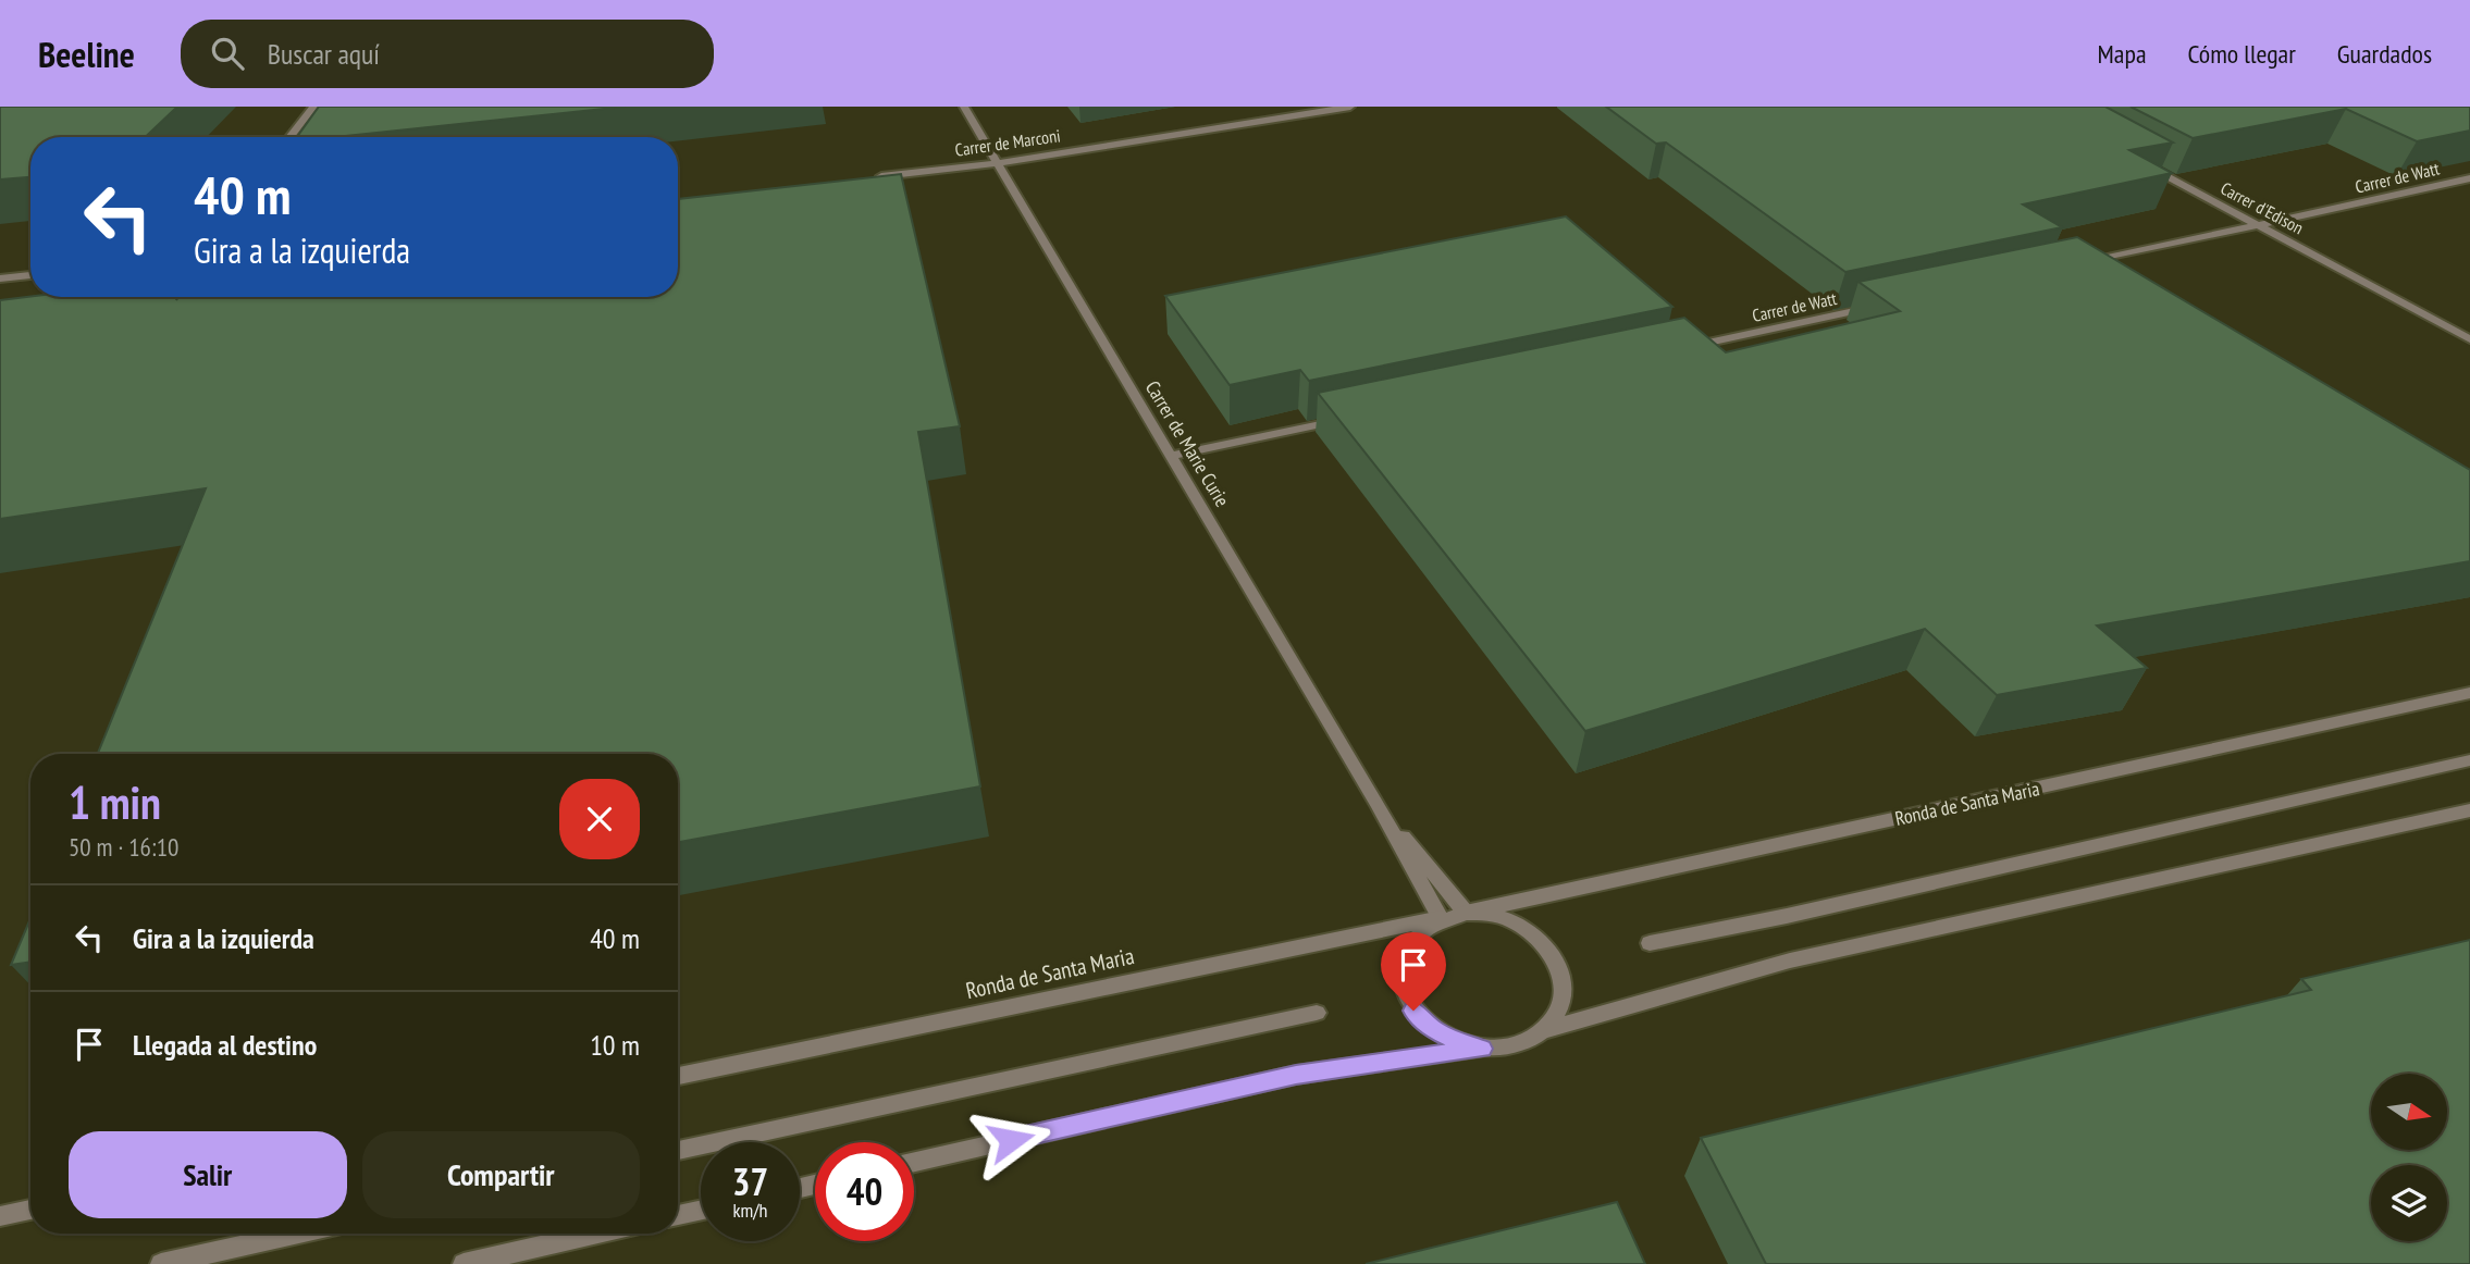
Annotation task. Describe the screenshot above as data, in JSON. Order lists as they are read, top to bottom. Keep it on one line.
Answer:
{"streets":{"street":["Carrer de Marconi","Carrer de Watt","Carrer d'Edison","Carrer de Marie Curie","Ronda de Santa Maria"]},"crossings":[["Carrer de Marconi","Carrer de Marie Curie"],["Carrer de Watt","Carrer d'Edison"],["Carrer de Marie Curie","Ronda de Santa Maria"]],"north":"right","page":{"header":"Beeline","search":"Buscar aquí","nav":["Mapa","Cómo llegar","Guardados"],"turn":["40 m","Gira a la izquierda"],"heading":["1 min","50 m · 16:10"],"list":[{"name":"Gira a la izquierda","value":"40 m"},{"name":"Llegada al destino","value":"10 m"}],"buttons":["Salir","Compartir"],"speed":"37 km/h","limit":"40"}}
